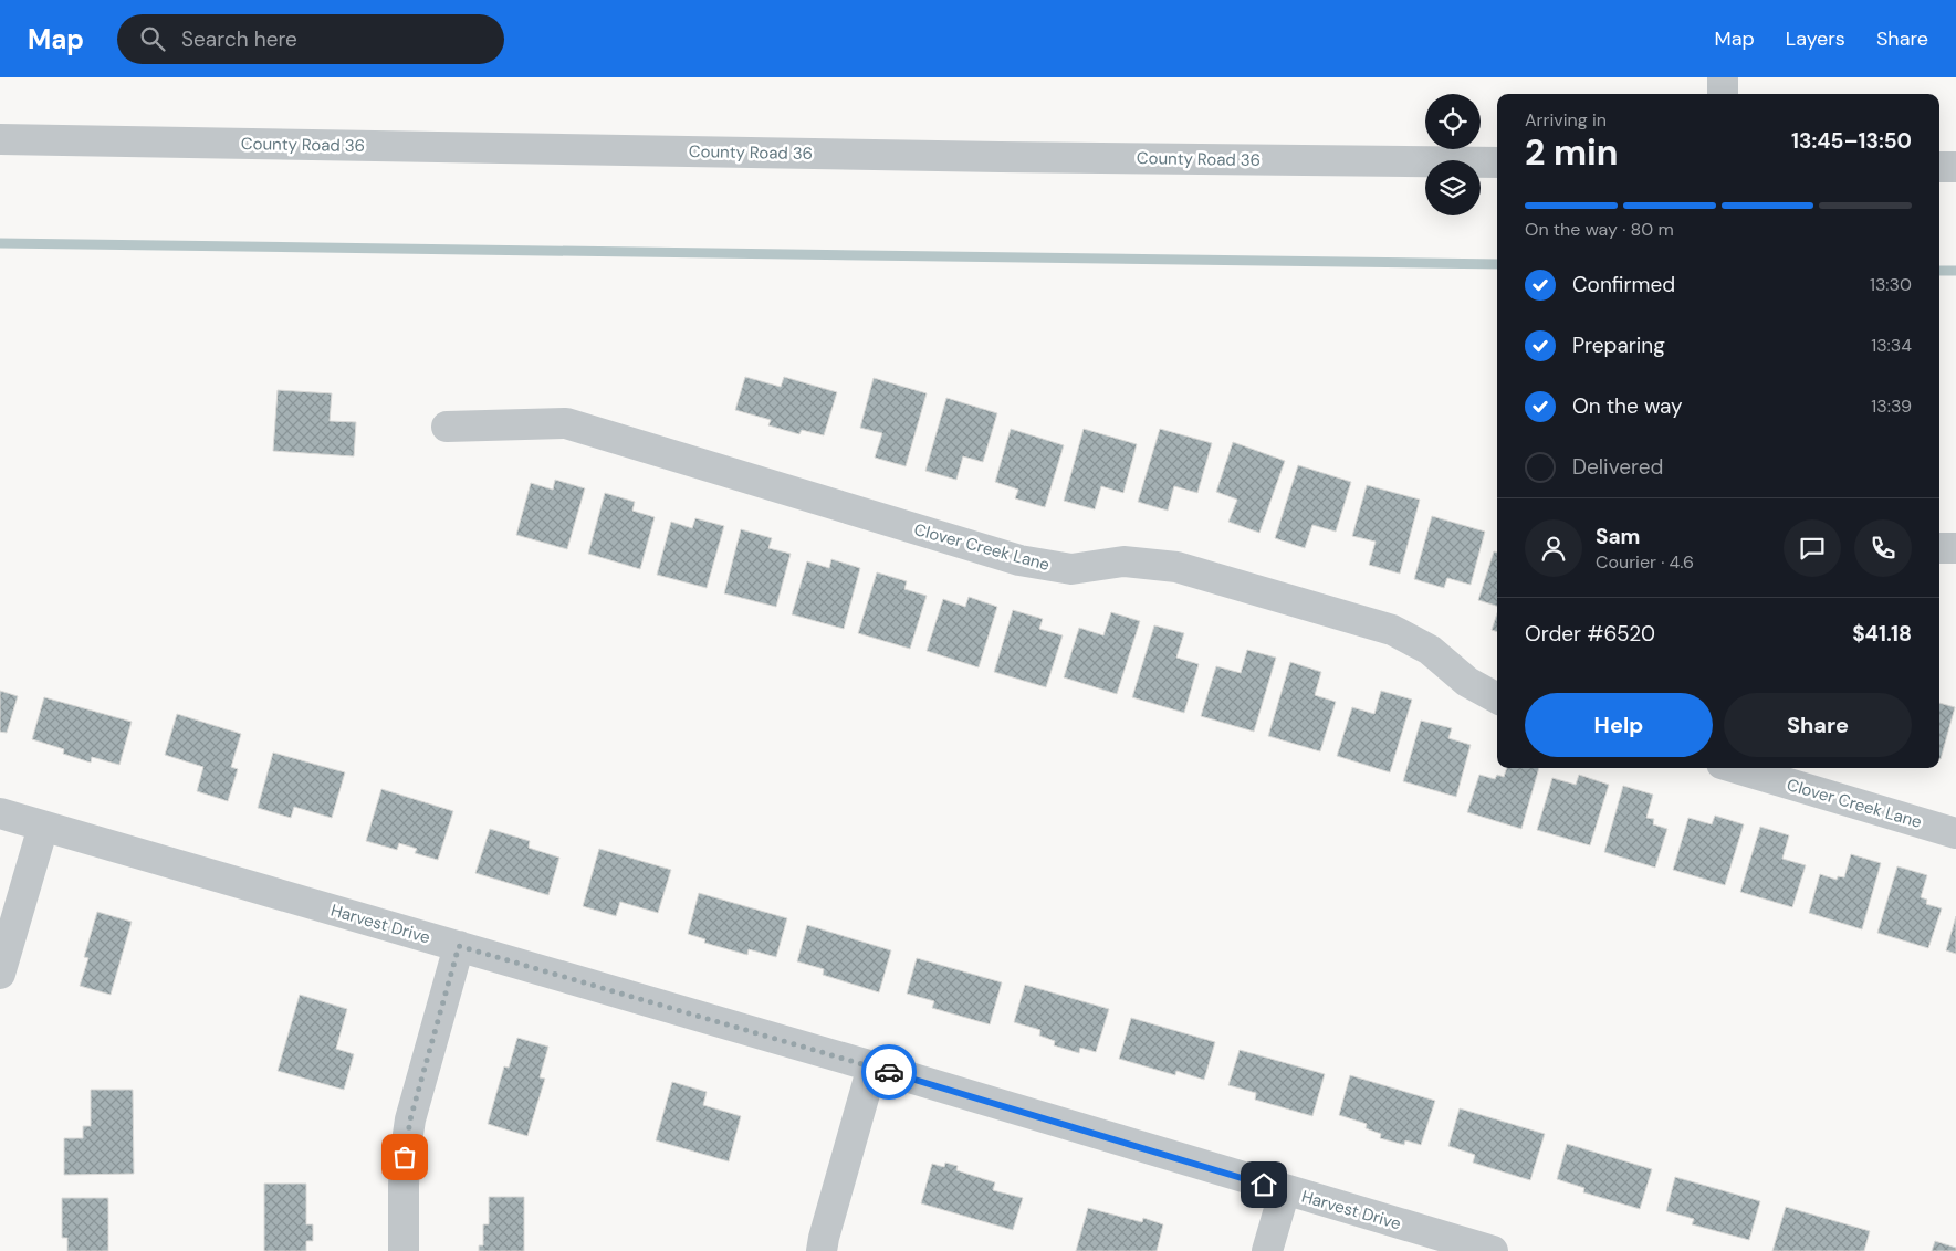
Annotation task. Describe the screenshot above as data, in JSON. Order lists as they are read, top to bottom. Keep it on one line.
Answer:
{"streets":{"street":["County Road 36","Clover Creek Lane","Harvest Drive"]},"page":{"header":"Map","search":"Search here","nav":["Map","Layers","Share"],"heading":["2 min","Arriving in","13:45–13:50"],"panel":["Sam","Courier · 4.6","Order #6520","$41.18"],"bar":"On the way · 80 m","list":[["Confirmed","13:30"],["Preparing","13:34"],["On the way","13:39"],"Delivered"],"buttons":["Help","Share"]}}
